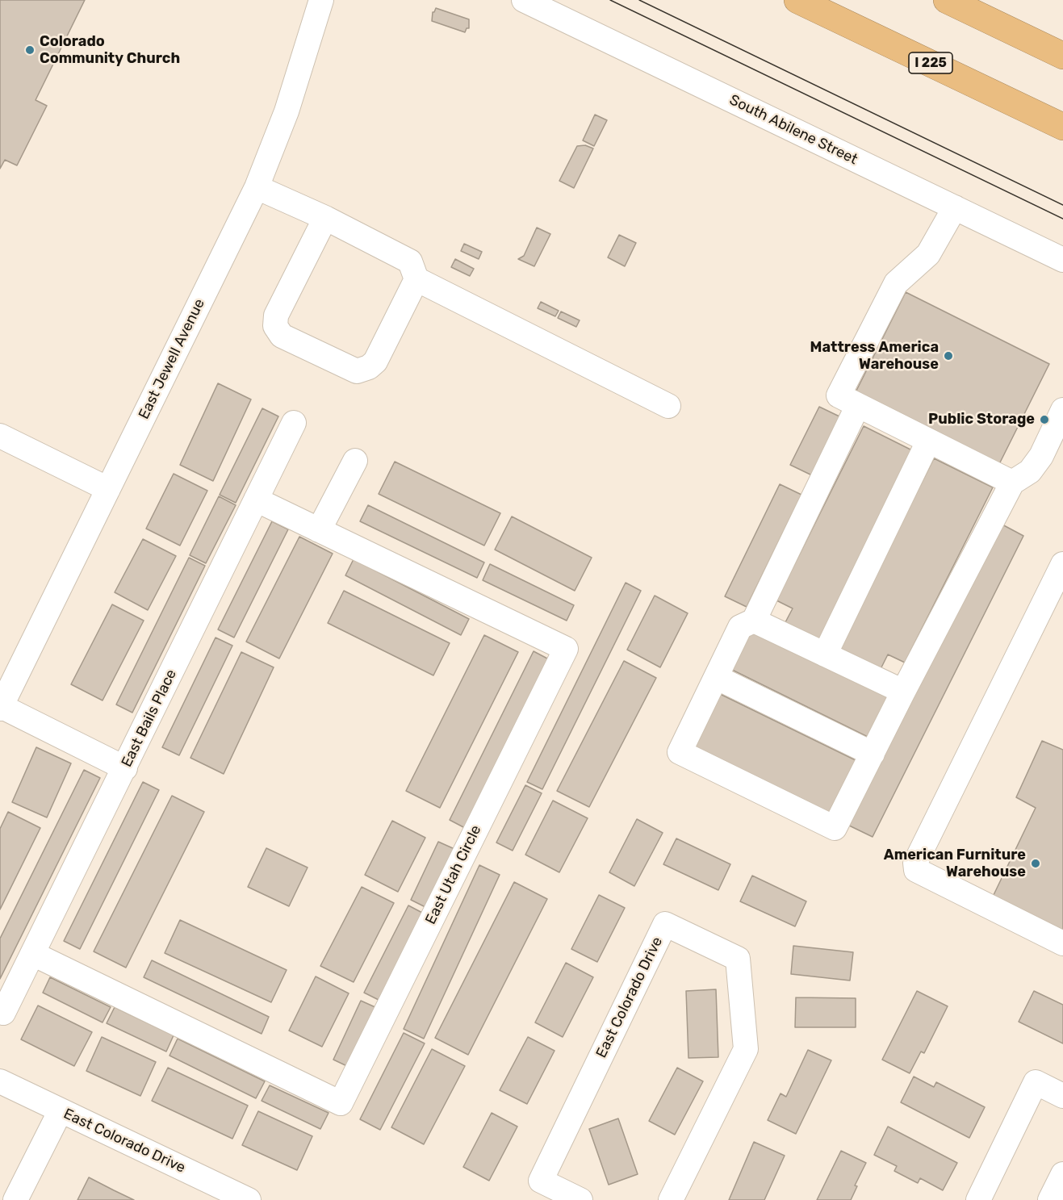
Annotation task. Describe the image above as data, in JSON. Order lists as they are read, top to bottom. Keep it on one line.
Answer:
{"streets":{"highway":["I 225"],"street":["South Abilene Street","East Jewell Avenue","East Bails Place","East Utah Circle","East Colorado Drive"]},"crossings":[["East Bails Place","East Utah Circle"]],"places":["Colorado Community Church","Mattress America Warehouse","Public Storage","American Furniture Warehouse"]}
